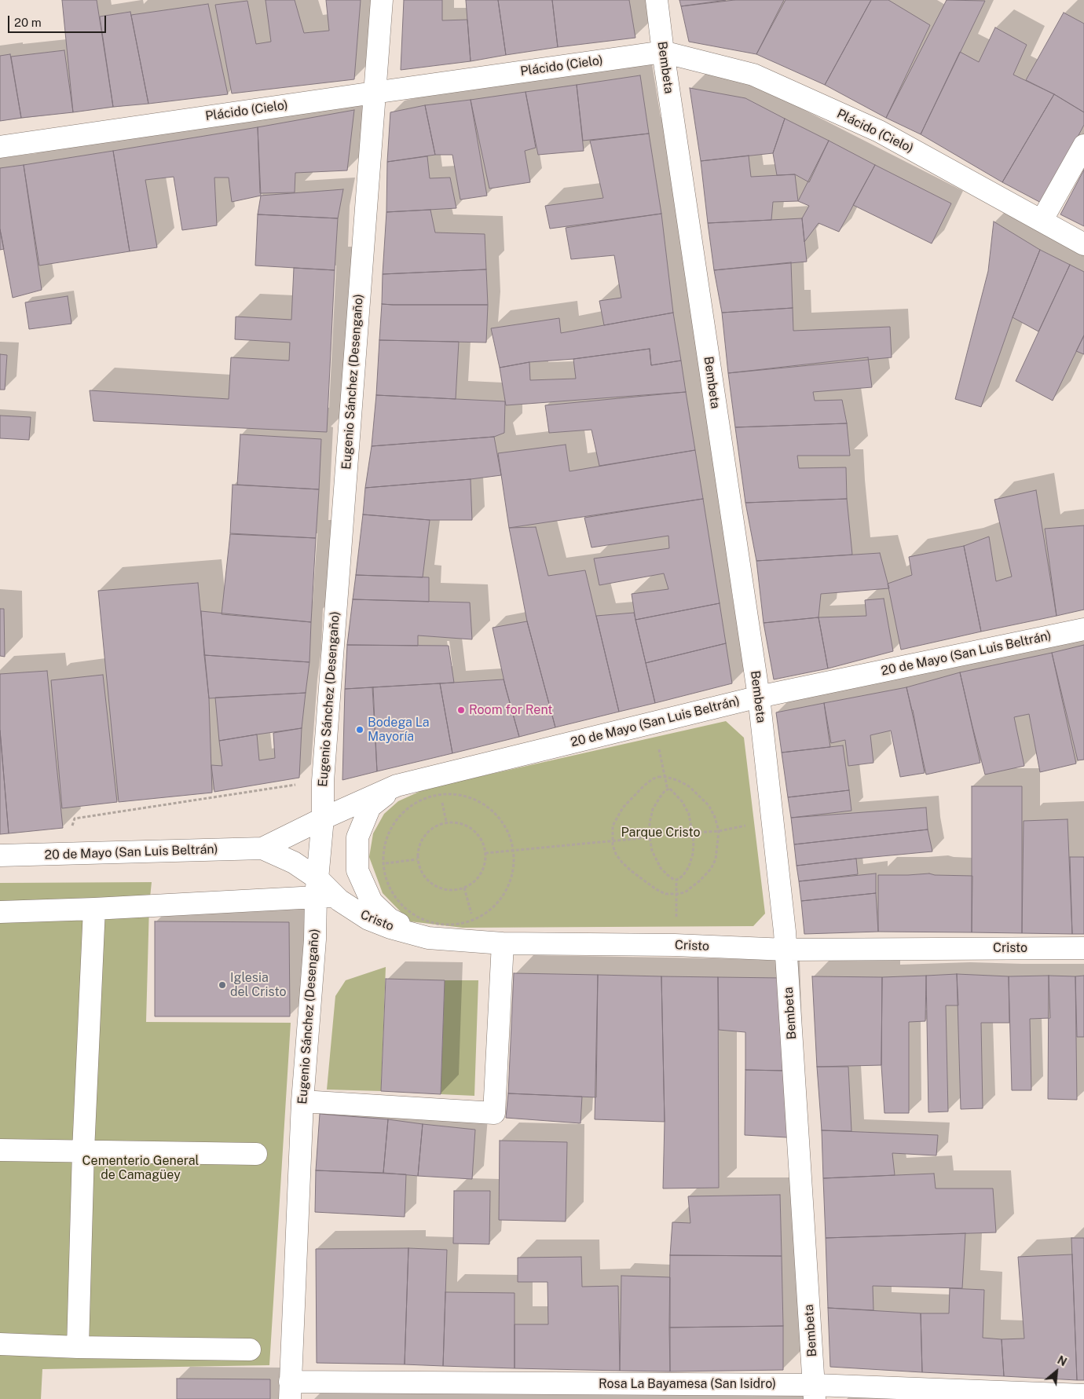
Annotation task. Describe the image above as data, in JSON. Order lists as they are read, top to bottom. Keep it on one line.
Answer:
{"streets":{"street":["Plácido (Cielo)","Bembeta","Eugenio Sánchez (Desengaño)","20 de Mayo (San Luis Beltrán)","Cristo","Rosa La Bayamesa (San Isidro)"]},"crossings":[["Plácido (Cielo)","Bembeta"],["Plácido (Cielo)","Eugenio Sánchez (Desengaño)"],["Bembeta","20 de Mayo (San Luis Beltrán)"],["Bembeta","Cristo"],["Bembeta","Rosa La Bayamesa (San Isidro)"],["Eugenio Sánchez (Desengaño)","20 de Mayo (San Luis Beltrán)"],["Eugenio Sánchez (Desengaño)","Cristo"],["Eugenio Sánchez (Desengaño)","Rosa La Bayamesa (San Isidro)"],["20 de Mayo (San Luis Beltrán)","Cristo"]],"parks":["Parque Cristo","Cementerio General de Camagüey"],"places":["Room for Rent","Bodega La Mayoría","Iglesia del Cristo"],"scale_bar":"20 m","north":"top right"}
